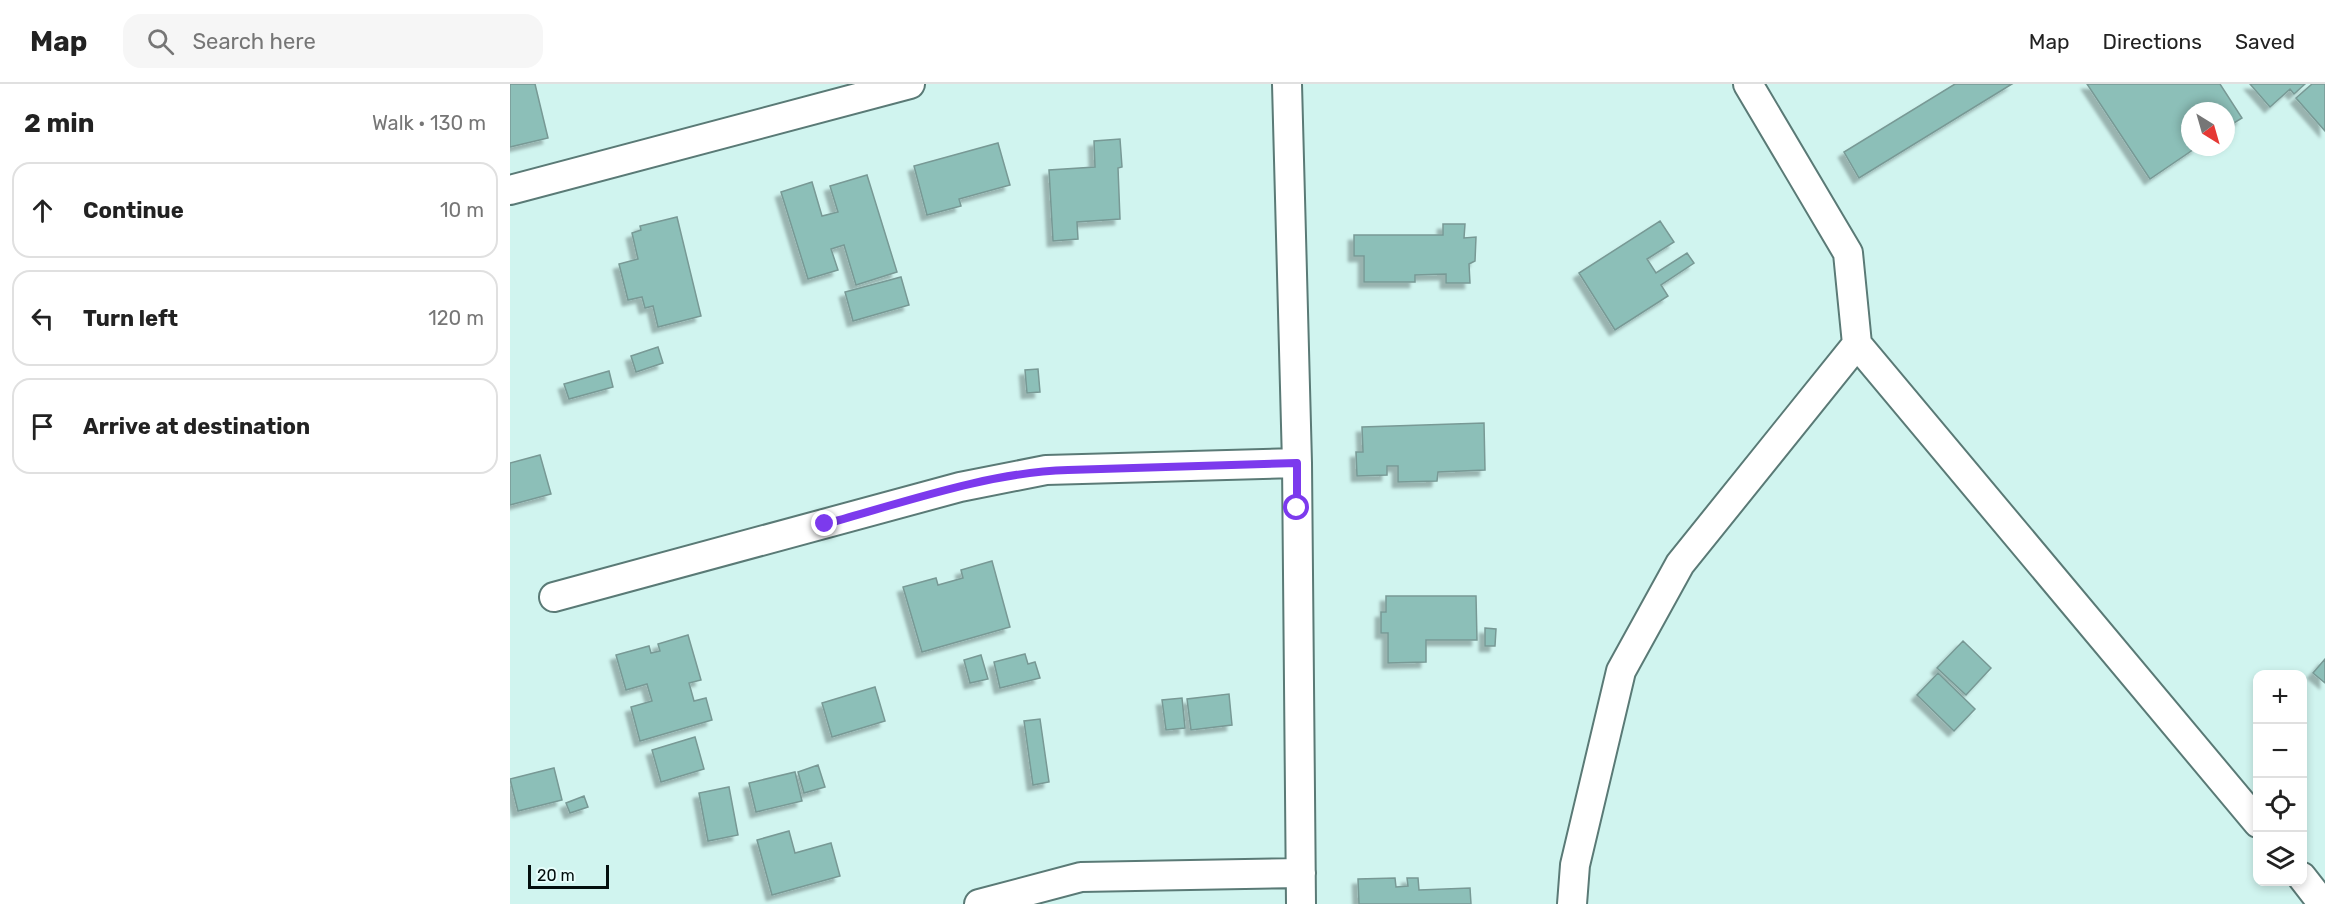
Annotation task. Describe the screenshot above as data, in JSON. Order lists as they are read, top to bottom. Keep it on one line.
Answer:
{"scale_bar":"20 m","north":"bottom right","page":{"header":"Map","search":"Search here","nav":["Map","Directions","Saved"],"heading":["2 min","Walk · 130 m"],"list":[["Continue","10 m"],["Turn left","120 m"],"Arrive at destination"],"map_buttons":["+","−"],"scale":"20 m"}}
